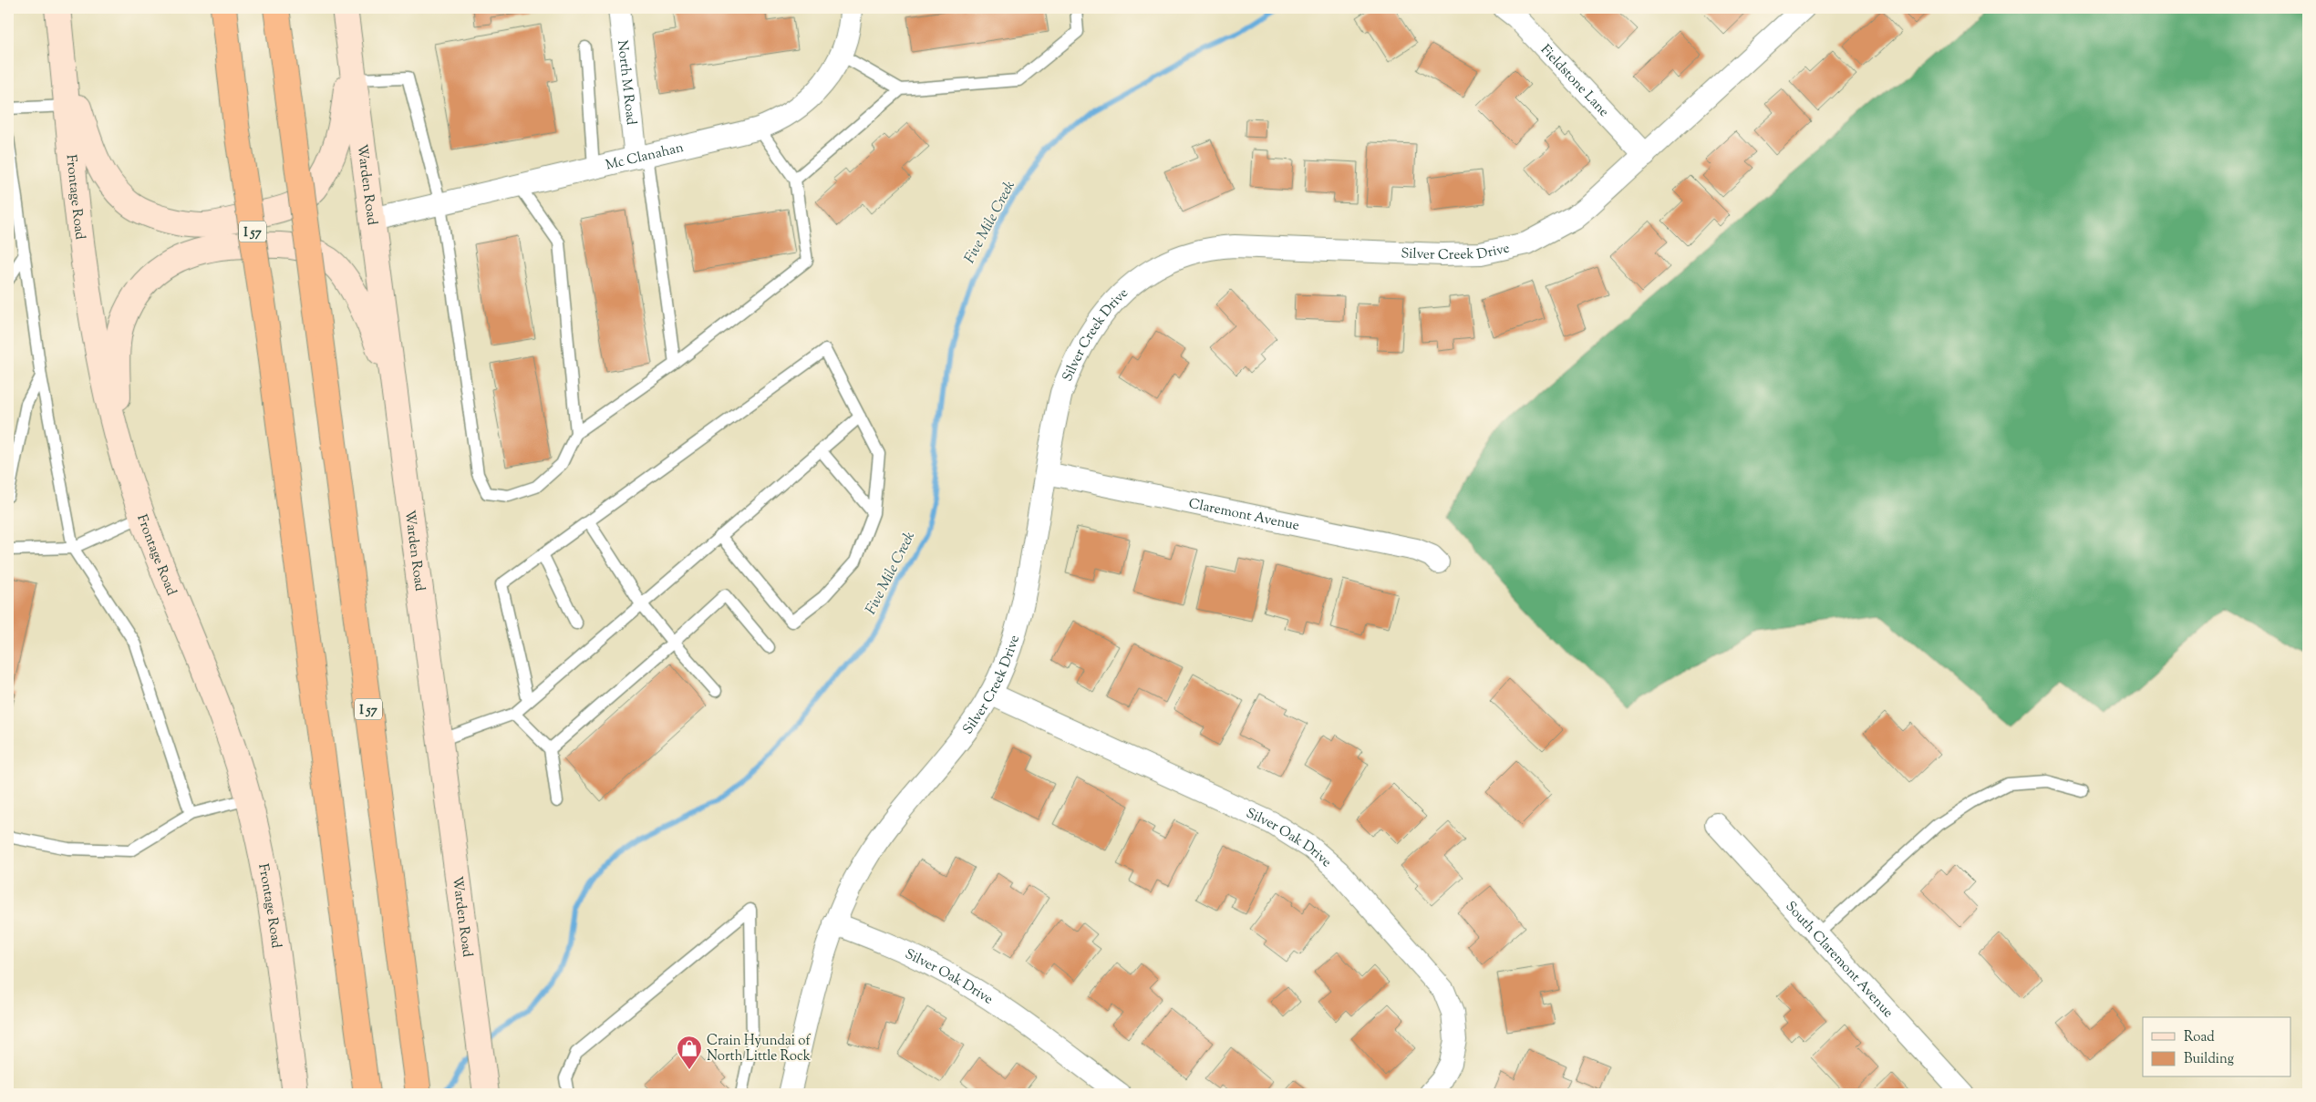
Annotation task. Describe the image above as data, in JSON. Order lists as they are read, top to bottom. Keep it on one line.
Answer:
{"streets":{"highway":["I 57"],"main road":["Warden Road","Frontage Road"],"street":["Fieldstone Lane","North M Road","Mc Clanahan","Silver Creek Drive","Claremont Avenue","Silver Oak Drive","South Claremont Avenue"]},"crossings":[["Fieldstone Lane","Silver Creek Drive"],["North M Road","Mc Clanahan"],["Mc Clanahan","Warden Road"],["Silver Creek Drive","Claremont Avenue"],["Silver Creek Drive","Silver Oak Drive"]],"water":["Five Mile Creek"],"places":{"shop":["Crain Hyundai of North Little Rock"]},"legend":["Road","Building"]}
